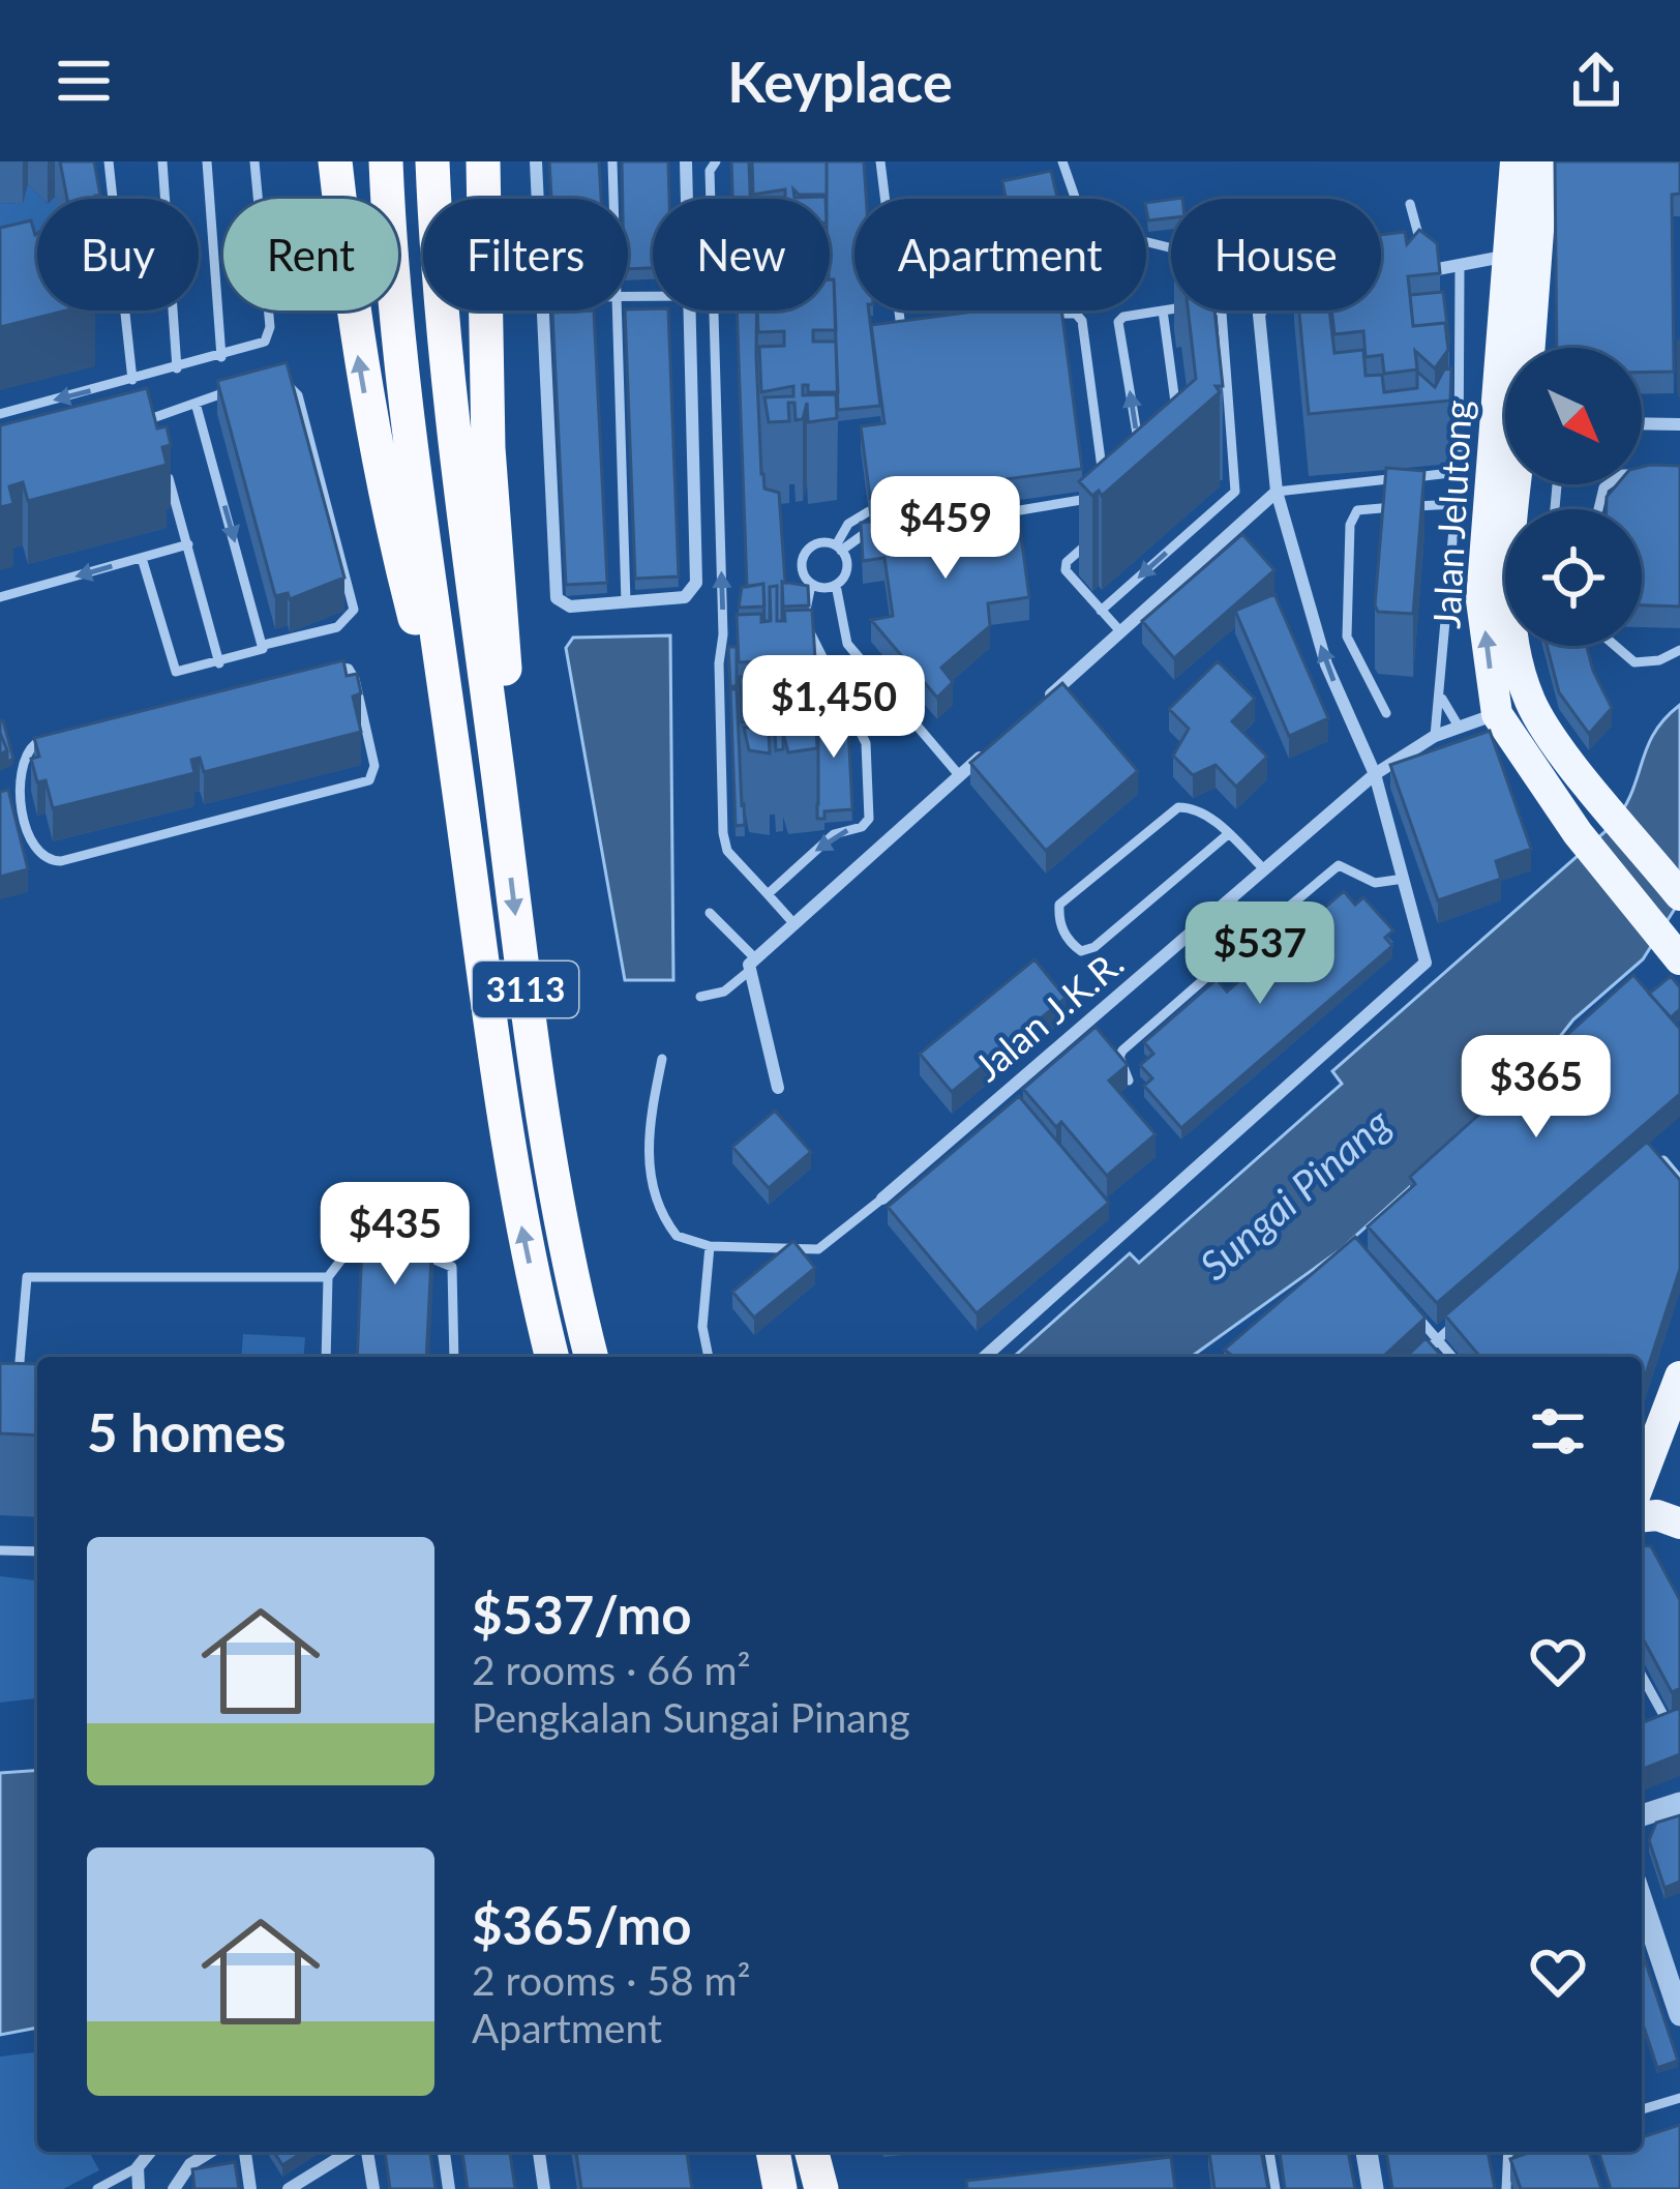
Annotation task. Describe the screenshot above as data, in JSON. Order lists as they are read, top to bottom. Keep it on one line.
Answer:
{"streets":{"highway":["3113"],"main road":["Jalan Jelutong"],"street":["Jalan J.K.R."]},"crossings":[["Jalan Jelutong","Jalan J.K.R."]],"water":["Sungai Pinang"],"north":"bottom right","page":{"header":"Keyplace","chip":["Buy","Rent","Filters","New","Apartment","House"],"price":["$459","$1,450","$537","$365","$435"],"heading":"5 homes","list":[{"name":"$537/mo","note":"2 rooms · 66 m² · Pengkalan Sungai Pinang"},{"name":"$365/mo","note":"2 rooms · 58 m² · Apartment"}]}}
